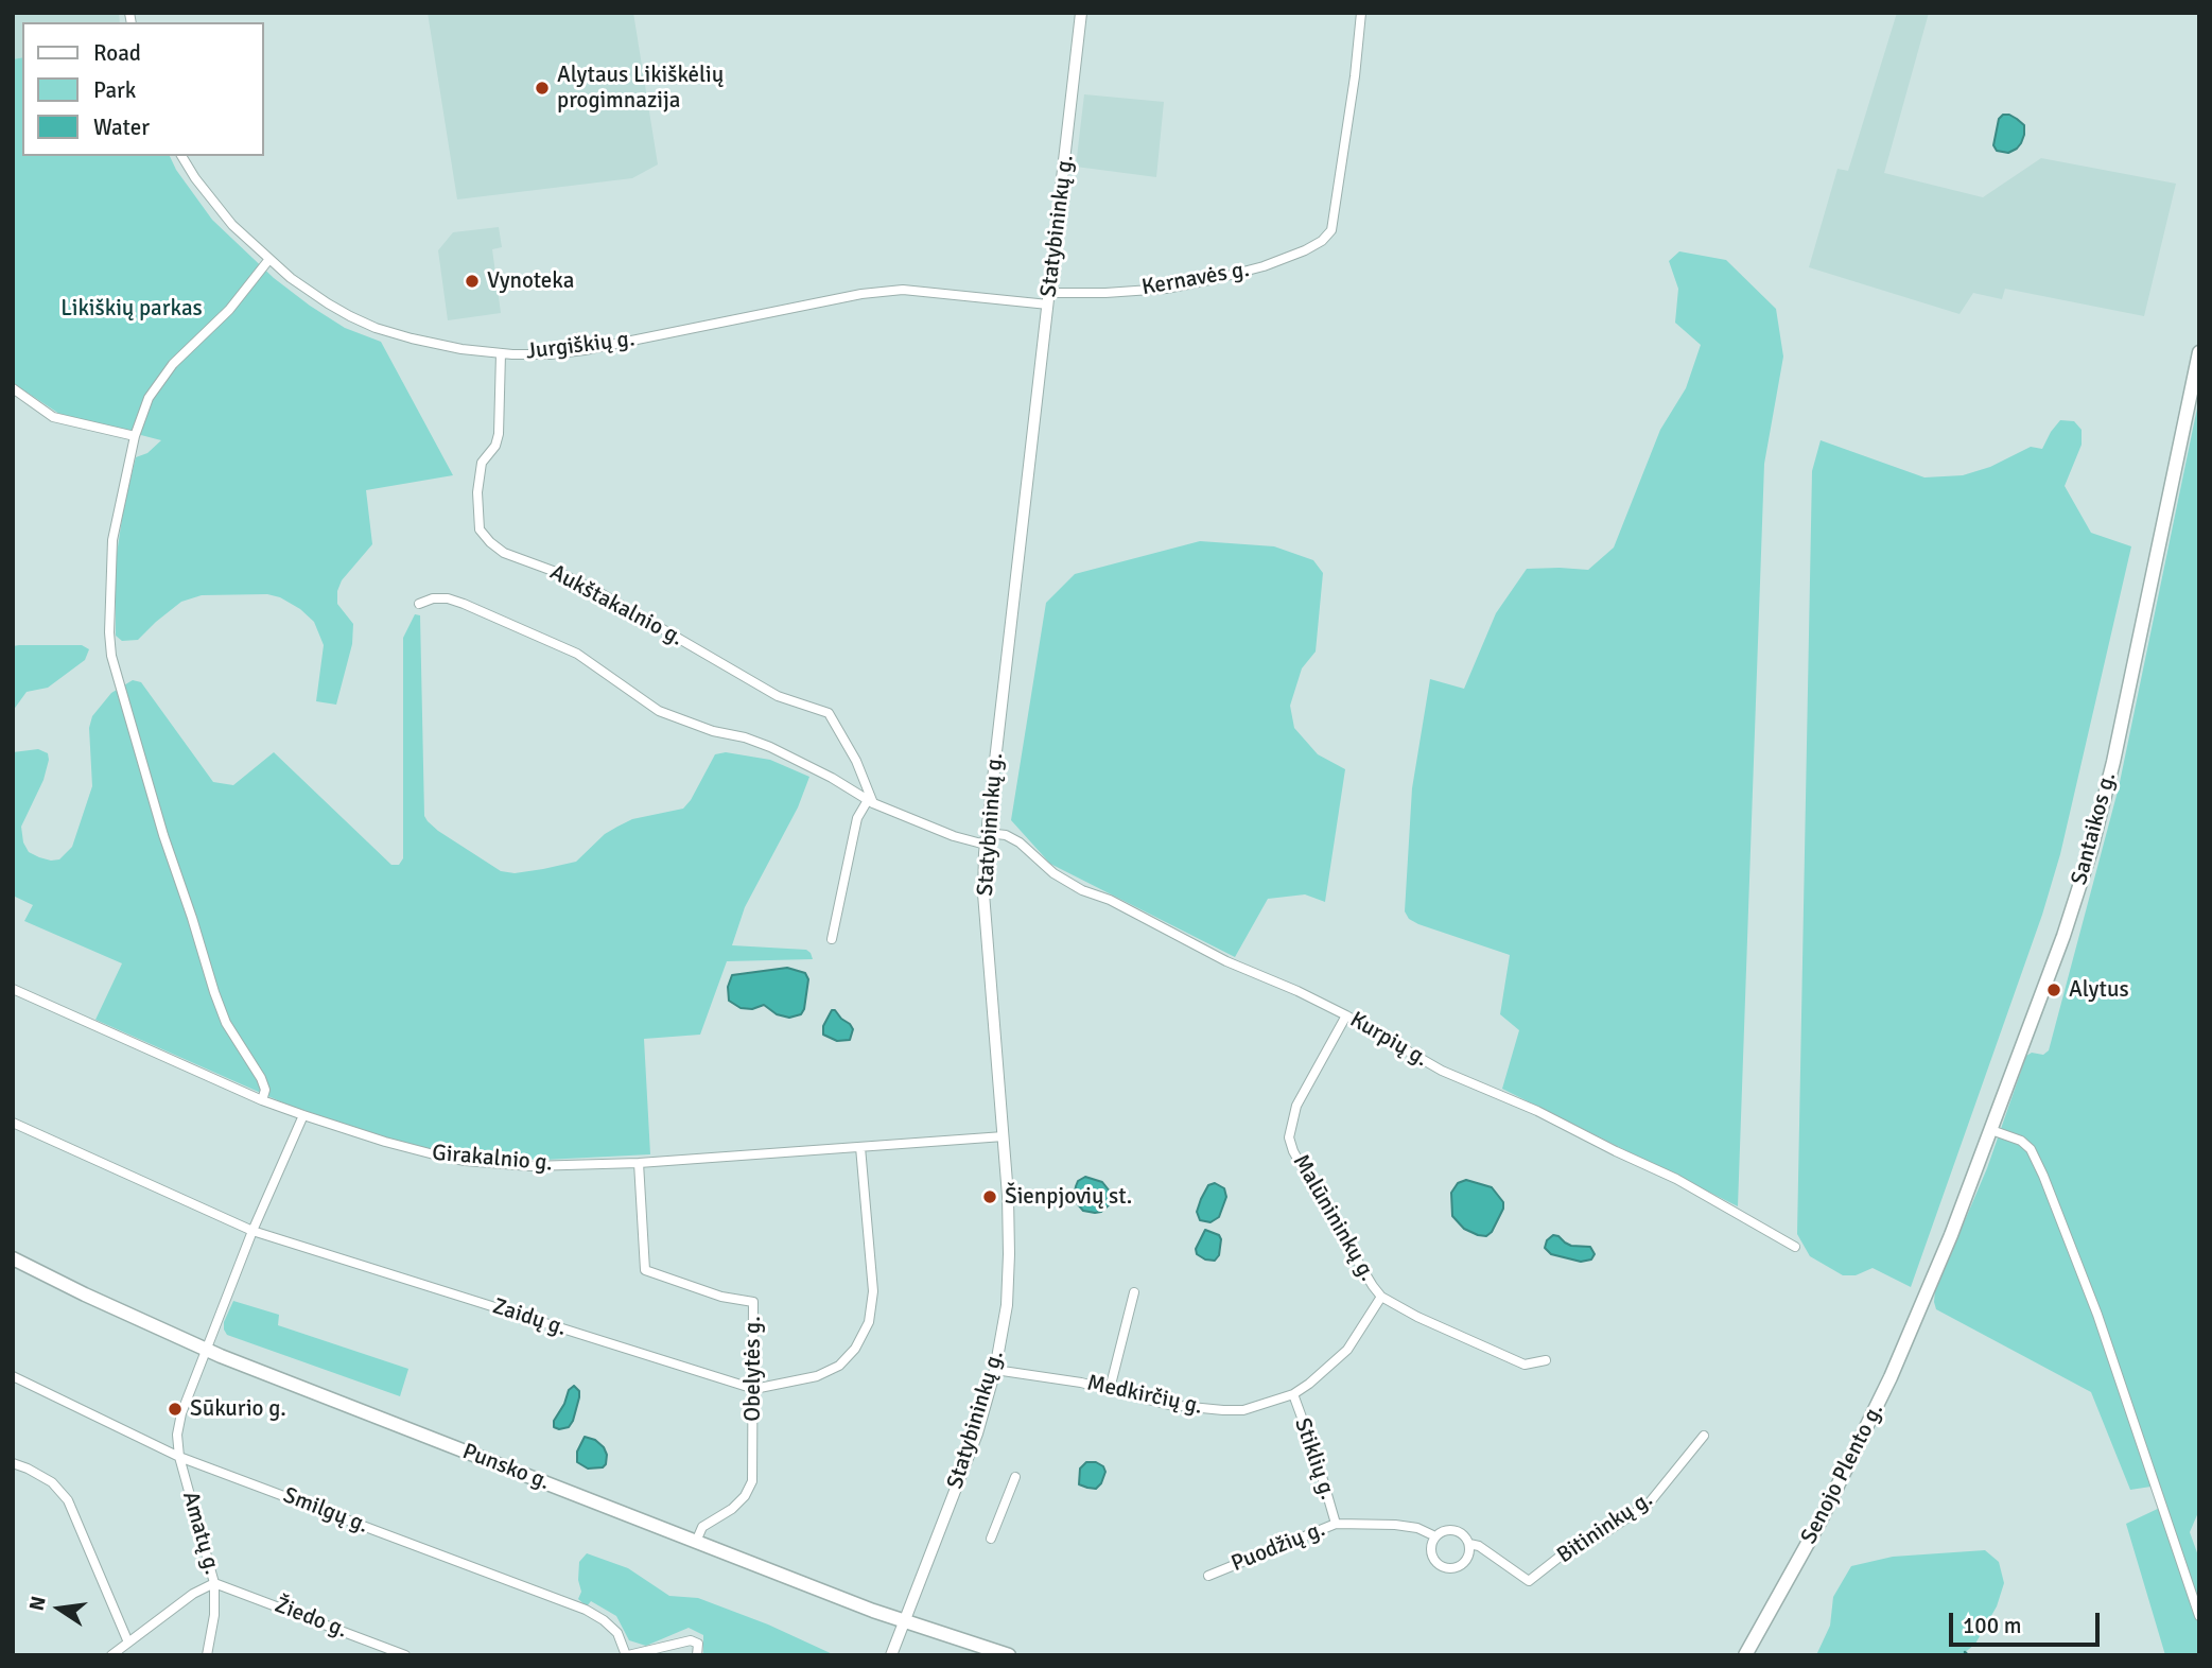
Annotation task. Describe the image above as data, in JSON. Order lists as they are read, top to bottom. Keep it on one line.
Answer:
{"streets":{"main road":["Santaikos g.","Punsko g.","Senojo Plento g."],"street":["Statybininkų g.","Kernavės g.","Jurgiškių g.","Aukštakalnio g.","Kurpių g.","Girakalnio g.","Malūnininkų g.","Zaidų g.","Obelytės g.","Medkirčių g.","Stiklių g.","Smilgų g.","Bitininkų g.","Amatų g.","Puodžių g.","Žiedo g."]},"crossings":[["Statybininkų g.","Kernavės g."],["Statybininkų g.","Jurgiškių g."],["Statybininkų g.","Kurpių g."],["Statybininkų g.","Girakalnio g."],["Statybininkų g.","Medkirčių g."],["Statybininkų g.","Punsko g."],["Kernavės g.","Jurgiškių g."],["Jurgiškių g.","Aukštakalnio g."],["Santaikos g.","Senojo Plento g."],["Kurpių g.","Malūnininkų g."],["Girakalnio g.","Zaidų g."],["Girakalnio g.","Obelytės g."],["Girakalnio g.","Amatų g."],["Malūnininkų g.","Medkirčių g."],["Zaidų g.","Obelytės g."],["Zaidų g.","Amatų g."],["Obelytės g.","Punsko g."],["Medkirčių g.","Stiklių g."],["Stiklių g.","Puodžių g."],["Punsko g.","Amatų g."],["Smilgų g.","Amatų g."],["Bitininkų g.","Puodžių g."],["Amatų g.","Žiedo g."]],"parks":["Likiškių parkas"],"places":["Alytaus Likiškėlių progimnazija","Vynoteka","Alytus","Šienpjovių st.","Sūkurio g."],"legend":["Road","Park","Water"],"scale_bar":"100 m","north":"left"}
